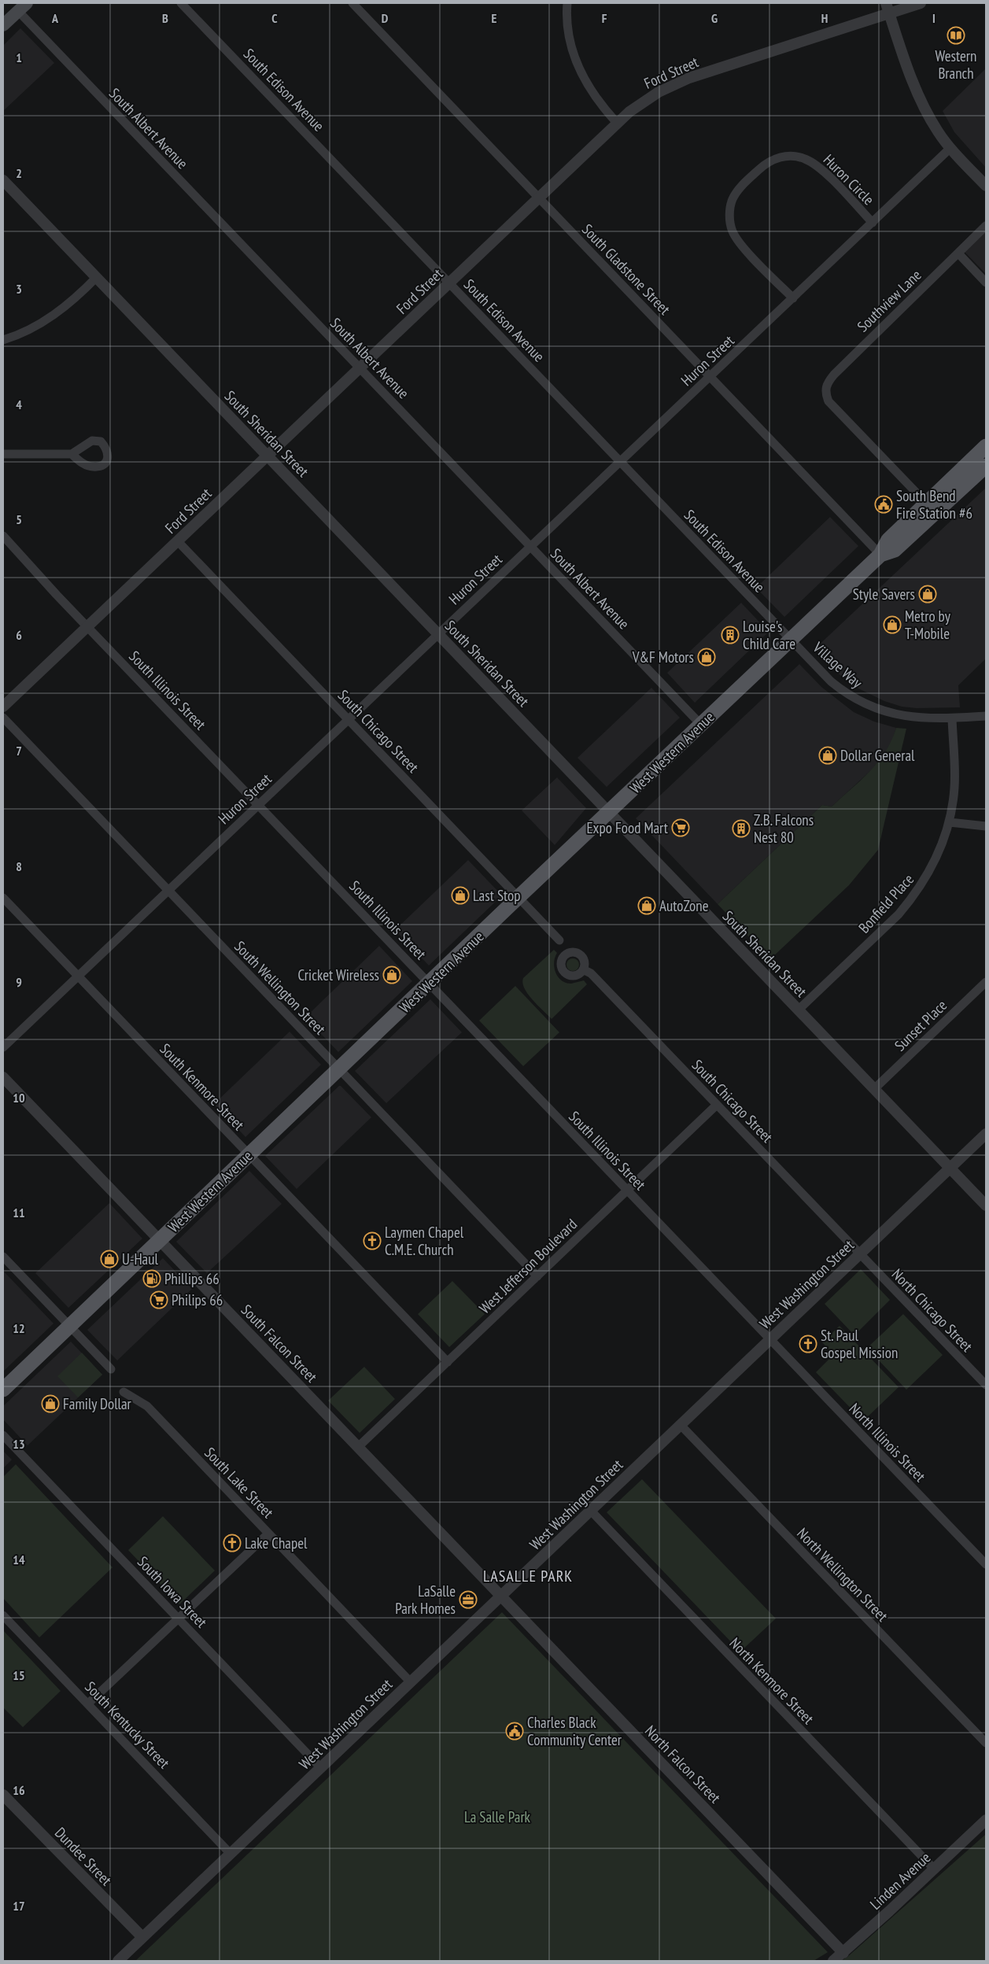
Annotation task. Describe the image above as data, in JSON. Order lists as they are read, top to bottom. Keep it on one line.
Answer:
{"streets":{"main road":["West Western Avenue"],"street":["Ford Street","South Edison Avenue","South Albert Avenue","Huron Circle","South Gladstone Street","Southview Lane","Huron Street","South Sheridan Street","Village Way","South Illinois Street","South Chicago Street","Bonfield Place","South Wellington Street","Sunset Place","South Kenmore Street","West Jefferson Boulevard","West Washington Street","North Chicago Street","South Falcon Street","North Illinois Street","South Lake Street","North Wellington Street","South Iowa Street","North Kenmore Street","South Kentucky Street","North Falcon Street","Dundee Street","Linden Avenue"]},"crossings":[["Ford Street","South Edison Avenue"],["Ford Street","South Albert Avenue"],["Ford Street","South Gladstone Street"],["Ford Street","South Sheridan Street"],["Ford Street","South Illinois Street"],["Ford Street","South Chicago Street"],["South Edison Avenue","Huron Street"],["South Edison Avenue","Village Way"],["South Edison Avenue","West Western Avenue"],["South Albert Avenue","Huron Street"],["South Albert Avenue","West Western Avenue"],["Huron Circle","Huron Street"],["South Gladstone Street","Huron Street"],["South Gladstone Street","West Western Avenue"],["Southview Lane","West Western Avenue"],["Huron Street","South Sheridan Street"],["Huron Street","South Illinois Street"],["Huron Street","South Chicago Street"],["Huron Street","South Wellington Street"],["Huron Street","South Kenmore Street"],["South Sheridan Street","West Western Avenue"],["South Sheridan Street","Bonfield Place"],["South Sheridan Street","Sunset Place"],["South Sheridan Street","West Washington Street"],["Village Way","West Western Avenue"],["Village Way","Bonfield Place"],["South Illinois Street","West Western Avenue"],["South Illinois Street","West Jefferson Boulevard"],["South Illinois Street","West Washington Street"],["South Illinois Street","North Illinois Street"],["South Chicago Street","West Western Avenue"],["South Chicago Street","West Jefferson Boulevard"],["South Chicago Street","West Washington Street"],["South Chicago Street","North Chicago Street"],["West Western Avenue","South Wellington Street"],["West Western Avenue","South Kenmore Street"],["West Western Avenue","South Falcon Street"],["South Wellington Street","West Jefferson Boulevard"],["South Kenmore Street","West Jefferson Boulevard"],["West Jefferson Boulevard","South Falcon Street"],["West Washington Street","North Chicago Street"],["West Washington Street","South Falcon Street"],["West Washington Street","North Illinois Street"],["West Washington Street","South Lake Street"],["West Washington Street","North Wellington Street"],["West Washington Street","South Iowa Street"],["West Washington Street","North Kenmore Street"],["West Washington Street","South Kentucky Street"],["West Washington Street","North Falcon Street"],["West Washington Street","Dundee Street"],["South Falcon Street","North Falcon Street"],["North Kenmore Street","Linden Avenue"],["North Falcon Street","Linden Avenue"]],"districts":["LASALLE PARK"],"parks":["La Salle Park"],"places":{"library":["Western Branch"],"public building":["South Bend Fire Station #6","Charles Black Community Center"],"shop":["Style Savers","Metro by T-Mobile","V&F Motors","Dollar General","Last Stop","AutoZone","Cricket Wireless","U-Haul","Family Dollar"],"building":["Louise's Child Care","Z.B. Falcons Nest 80"],"supermarket":["Expo Food Mart","Philips 66"],"church":["Laymen Chapel C.M.E. Church","St. Paul Gospel Mission","Lake Chapel"],"fuel station":["Phillips 66"],"office":["LaSalle Park Homes"]},"grid":{"columns":["A","B","C","D","E","F","G","H","I"],"rows":["1","2","3","4","5","6","7","8","9","10","11","12","13","14","15","16","17"]}}
